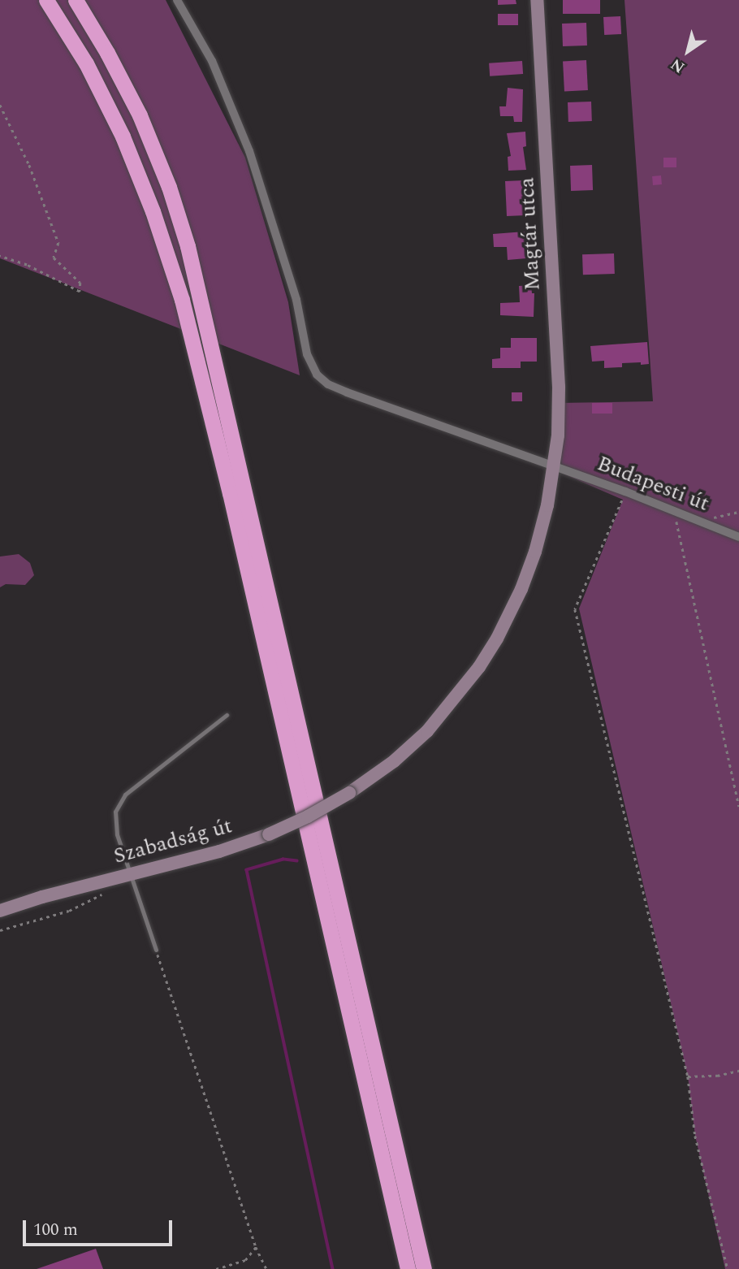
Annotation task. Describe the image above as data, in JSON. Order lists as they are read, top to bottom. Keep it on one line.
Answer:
{"streets":{"street":["Magtár utca","Budapesti út","Szabadság út"]},"crossings":[["Magtár utca","Budapesti út"],["Magtár utca","Szabadság út"]],"scale_bar":"100 m","north":"bottom left"}
